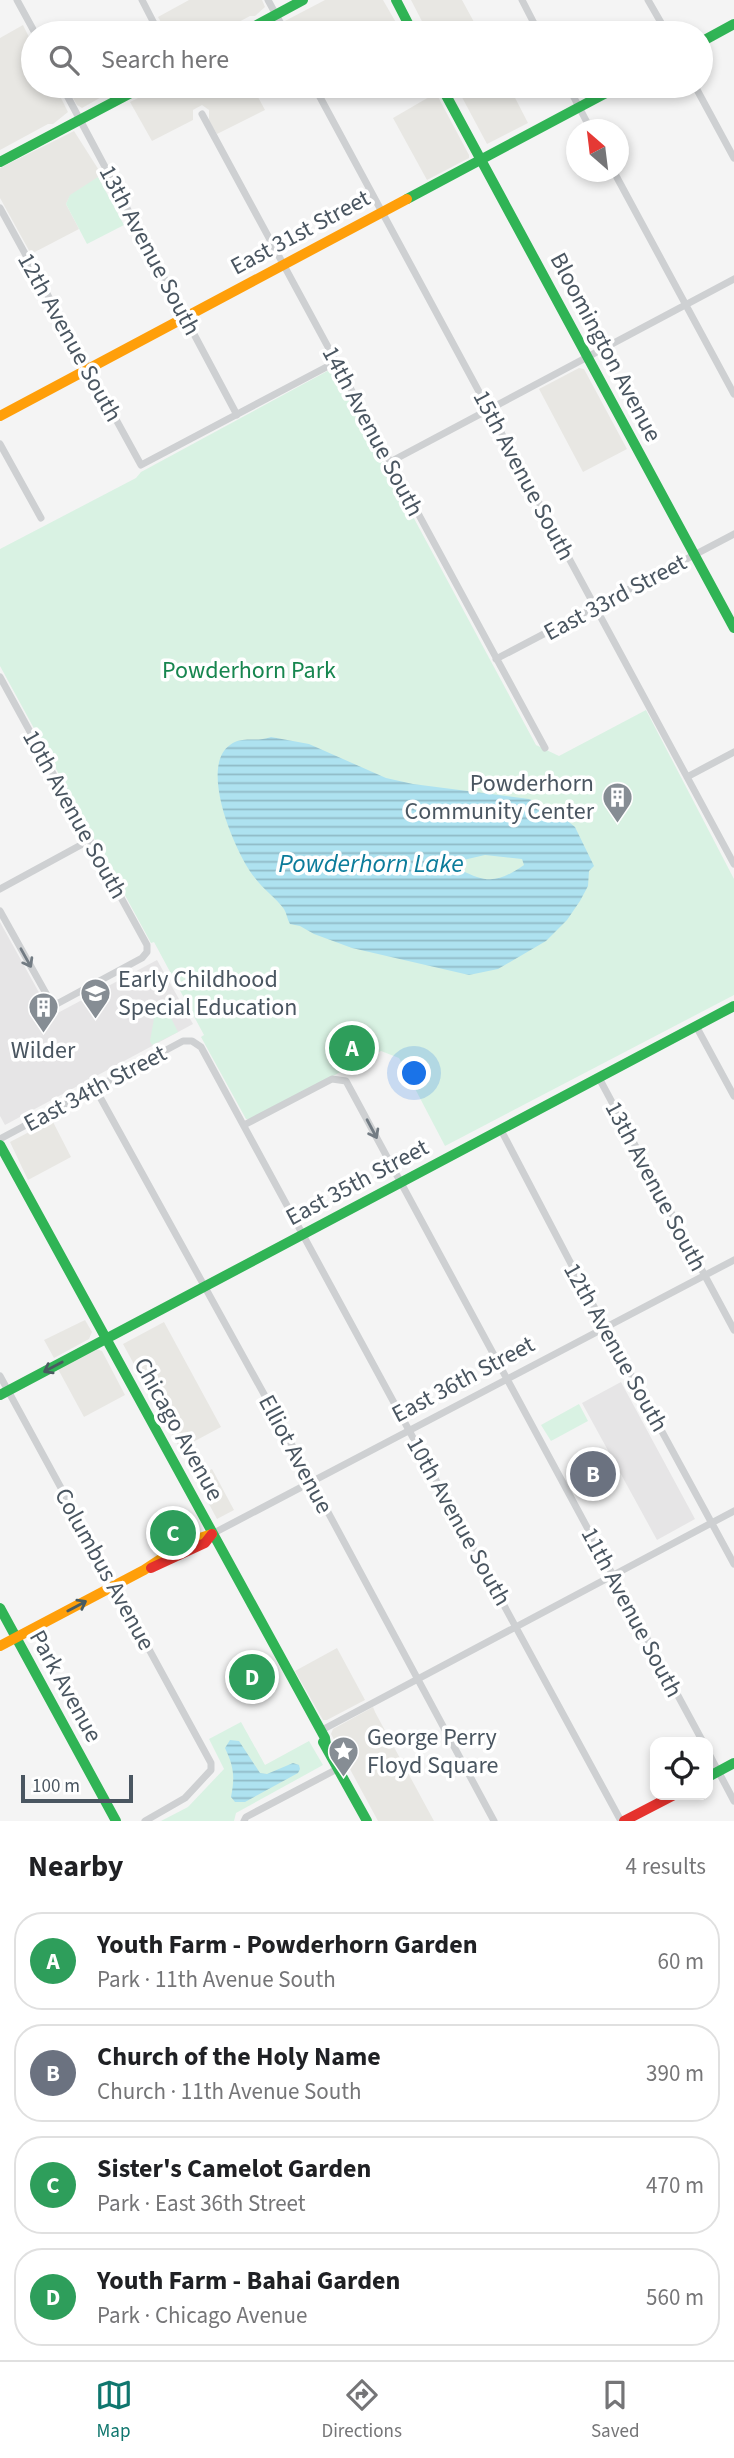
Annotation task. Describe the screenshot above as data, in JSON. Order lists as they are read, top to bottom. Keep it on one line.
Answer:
{"streets":{"street":["East 31st Street","13th Avenue South","12th Avenue South","Bloomington Avenue","14th Avenue South","15th Avenue South","East 33rd Street","10th Avenue South","East 34th Street","East 35th Street","East 36th Street","Chicago Avenue","Elliot Avenue","Columbus Avenue","11th Avenue South","Park Avenue"]},"crossings":[["East 31st Street","13th Avenue South"],["East 31st Street","12th Avenue South"],["East 31st Street","Bloomington Avenue"],["East 31st Street","14th Avenue South"],["East 31st Street","15th Avenue South"],["13th Avenue South","12th Avenue South"],["13th Avenue South","East 35th Street"],["13th Avenue South","East 36th Street"],["12th Avenue South","East 35th Street"],["12th Avenue South","East 36th Street"],["Bloomington Avenue","East 33rd Street"],["14th Avenue South","East 33rd Street"],["15th Avenue South","East 33rd Street"],["10th Avenue South","East 34th Street"],["10th Avenue South","East 35th Street"],["10th Avenue South","East 36th Street"],["10th Avenue South","11th Avenue South"],["East 34th Street","Elliot Avenue"],["East 35th Street","Chicago Avenue"],["East 35th Street","Elliot Avenue"],["East 35th Street","Columbus Avenue"],["East 35th Street","11th Avenue South"],["East 36th Street","Chicago Avenue"],["East 36th Street","Elliot Avenue"],["East 36th Street","Columbus Avenue"],["East 36th Street","11th Avenue South"],["East 36th Street","Park Avenue"]],"water":["Powderhorn Lake"],"parks":["Powderhorn Park"],"places":{"building":["Powderhorn Community Center","Wilder"],"school or university":["Early Childhood Special Education"],"place":["George Perry Floyd Square"]},"scale_bar":"100 m","north":"top left","page":{"search":"Search here","pins":["A","B","C","D"],"scale":"100 m","heading":["Nearby","4 results"],"list":[{"mark":"A","name":"Youth Farm - Powderhorn Garden","note":"Park · 11th Avenue South","value":"60 m"},{"mark":"B","name":"Church of the Holy Name","note":"Church · 11th Avenue South","value":"390 m"},{"mark":"C","name":"Sister's Camelot Garden","note":"Park · East 36th Street","value":"470 m"},{"mark":"D","name":"Youth Farm - Bahai Garden","note":"Park · Chicago Avenue","value":"560 m"}],"nav":["Map","Directions","Saved"]}}
